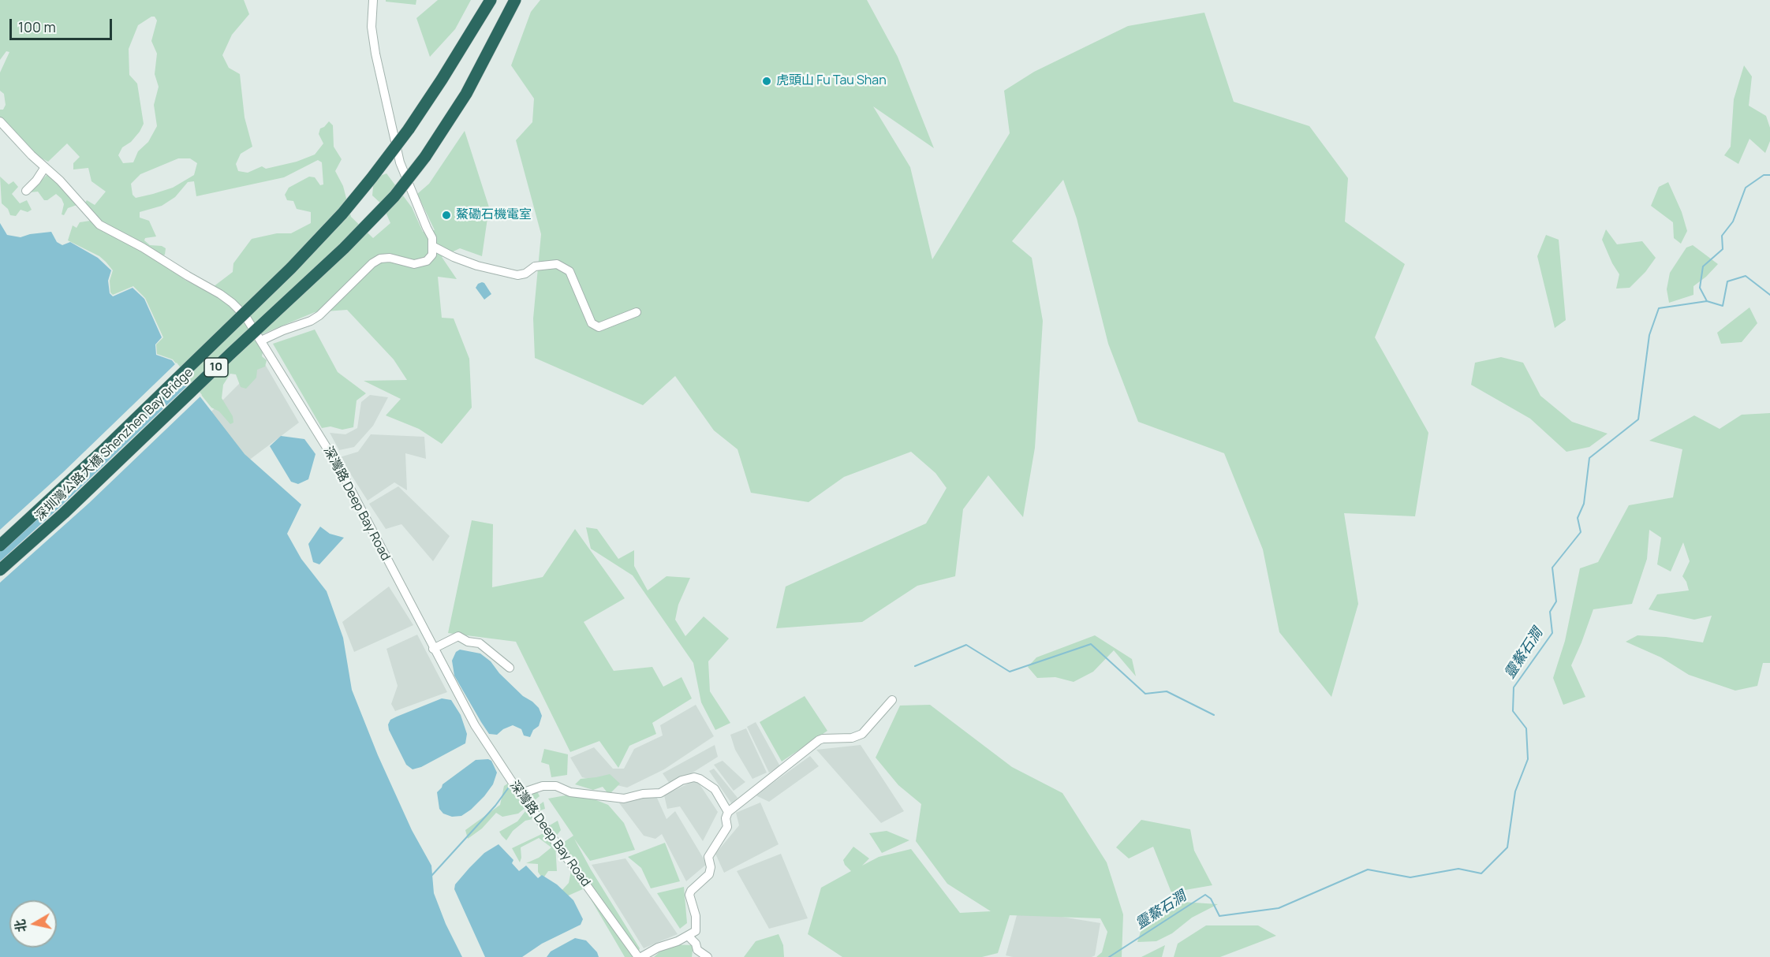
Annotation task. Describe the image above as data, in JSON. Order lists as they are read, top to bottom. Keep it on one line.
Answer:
{"streets":{"highway":["10","深圳灣公路大橋 Shenzhen Bay Bridge"],"street":["深灣路 Deep Bay Road"]},"water":["靈鰲石澗"],"places":["虎頭山 Fu Tau Shan","鰲磡石機電室"],"scale_bar":"100 m","north":"left"}
